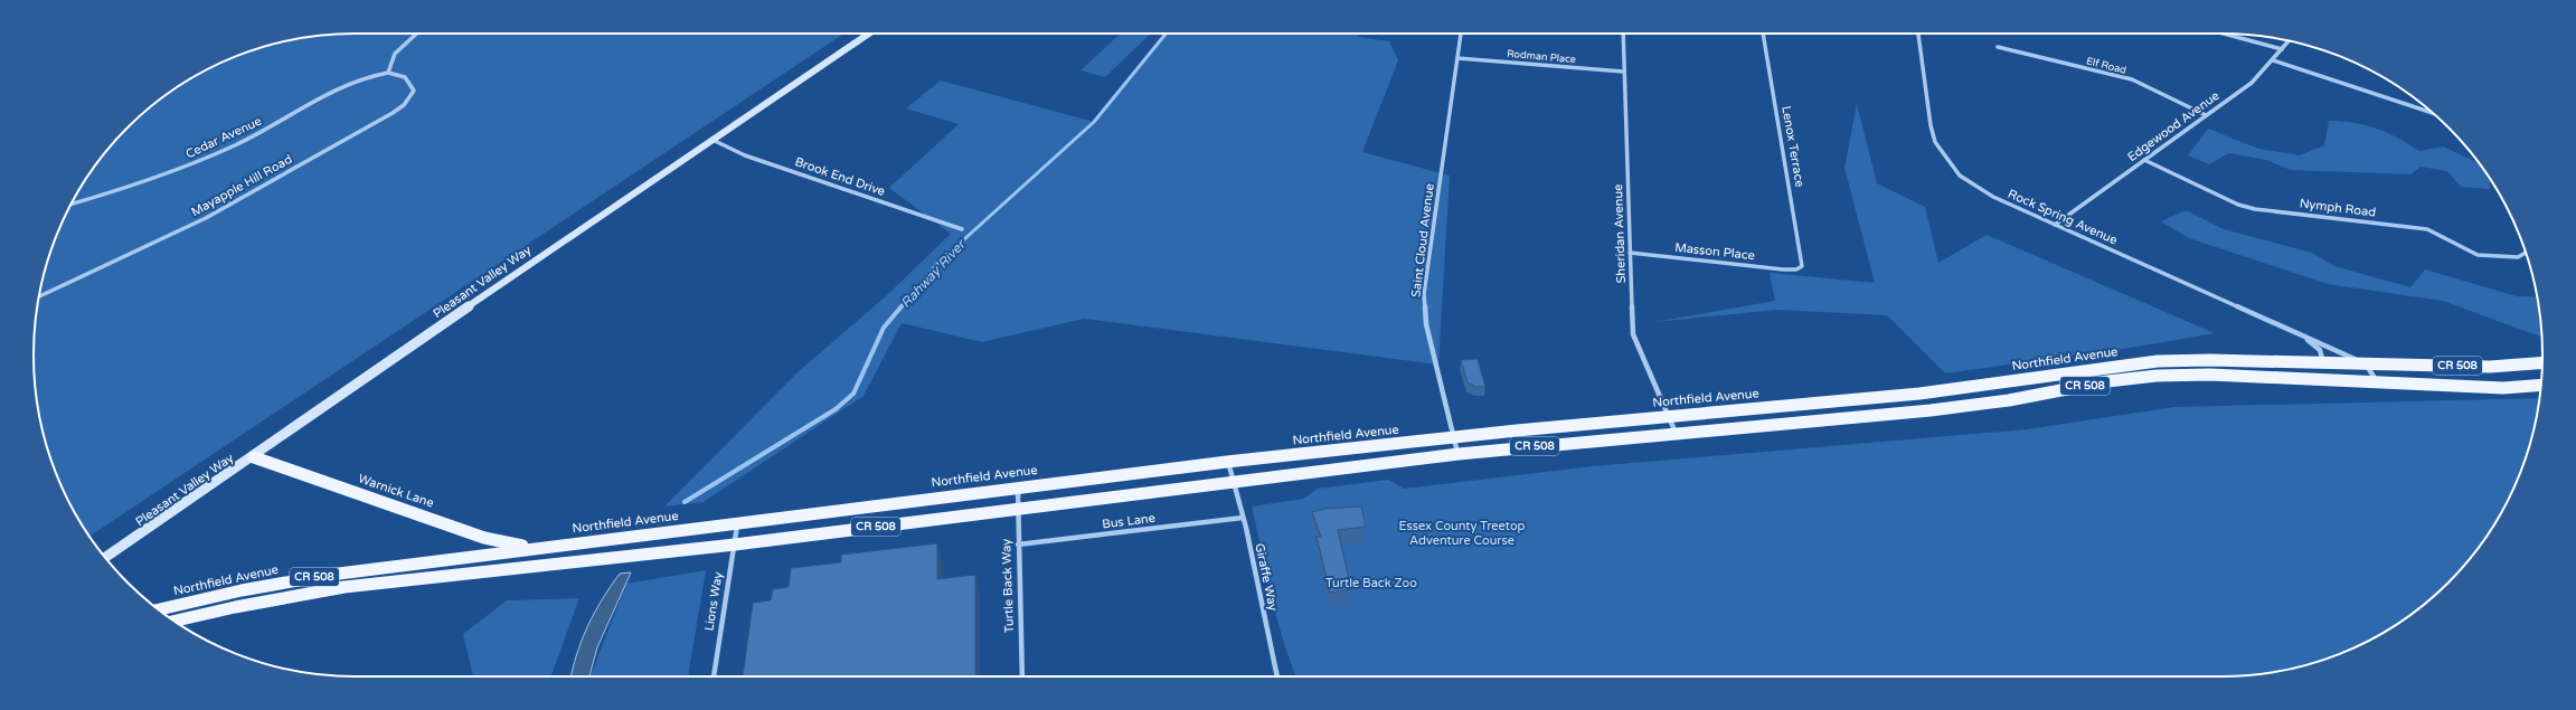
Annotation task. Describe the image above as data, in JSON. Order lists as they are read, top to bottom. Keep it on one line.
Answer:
{"streets":{"main road":["Pleasant Valley Way","Northfield Avenue","CR 508","Warnick Lane"],"street":["Rodman Place","Elf Road","Edgewood Avenue","Cedar Avenue","Lenox Terrace","Brook End Drive","Mayapple Hill Road","Nymph Road","Rock Spring Avenue","Sheridan Avenue","Saint Cloud Avenue","Masson Place","Bus Lane","Giraffe Way","Turtle Back Way","Lions Way"]},"crossings":[["Rodman Place","Sheridan Avenue"],["Rodman Place","Saint Cloud Avenue"],["Elf Road","Edgewood Avenue"],["Edgewood Avenue","Nymph Road"],["Edgewood Avenue","Rock Spring Avenue"],["Cedar Avenue","Mayapple Hill Road"],["Lenox Terrace","Masson Place"],["Brook End Drive","Pleasant Valley Way"],["Rock Spring Avenue","Northfield Avenue"],["Sheridan Avenue","Masson Place"],["Sheridan Avenue","Northfield Avenue"],["Sheridan Avenue","CR 508"],["Saint Cloud Avenue","Northfield Avenue"],["Saint Cloud Avenue","CR 508"],["Pleasant Valley Way","Warnick Lane"],["Northfield Avenue","Warnick Lane"],["Northfield Avenue","Giraffe Way"],["Northfield Avenue","Turtle Back Way"],["Northfield Avenue","Lions Way"],["CR 508","Giraffe Way"],["CR 508","Turtle Back Way"],["CR 508","Lions Way"],["Bus Lane","Giraffe Way"],["Bus Lane","Turtle Back Way"]],"water":["Rahway River"],"parks":["Essex County Treetop Adventure Course","Turtle Back Zoo"]}
